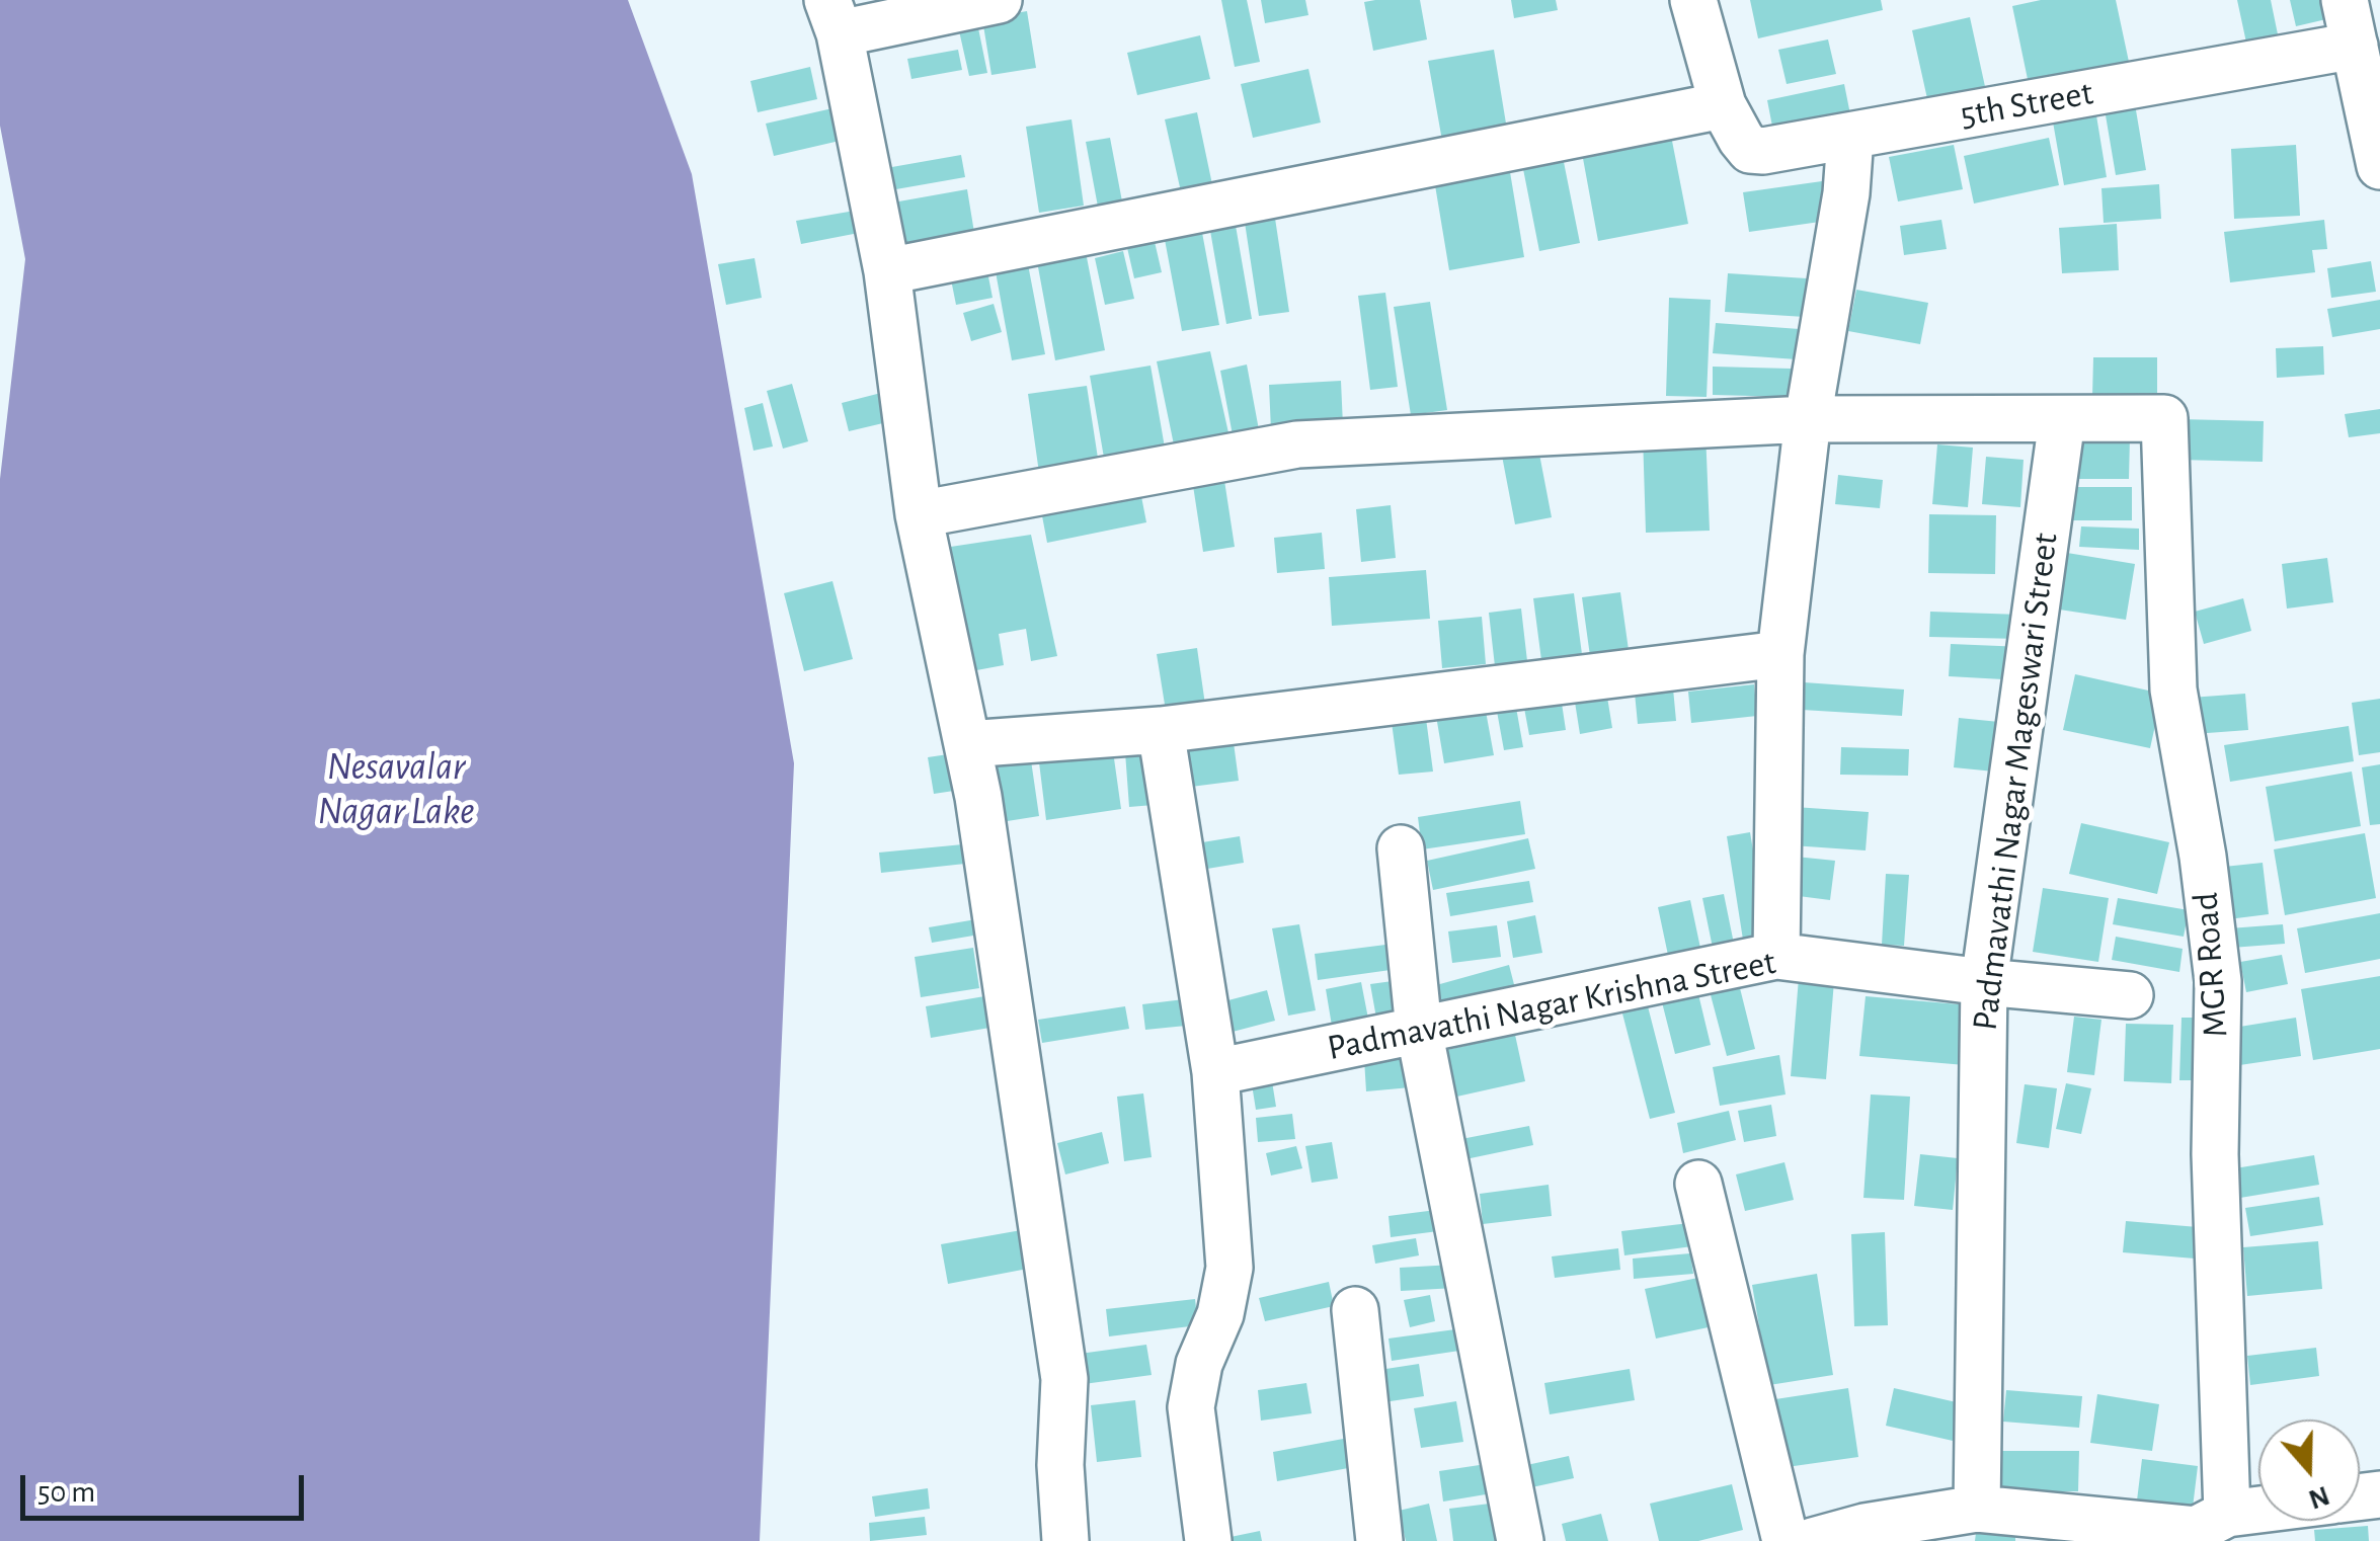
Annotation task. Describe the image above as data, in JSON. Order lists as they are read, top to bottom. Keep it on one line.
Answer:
{"streets":{"street":["5th Street","Padmavathi Nagar Mageswari Street","MGR Road","Padmavathi Nagar Krishna Street"]},"crossings":[["Padmavathi Nagar Mageswari Street","MGR Road"],["Padmavathi Nagar Mageswari Street","Padmavathi Nagar Krishna Street"]],"water":["Nesavalar Nagar Lake"],"scale_bar":"50 m","north":"bottom"}
